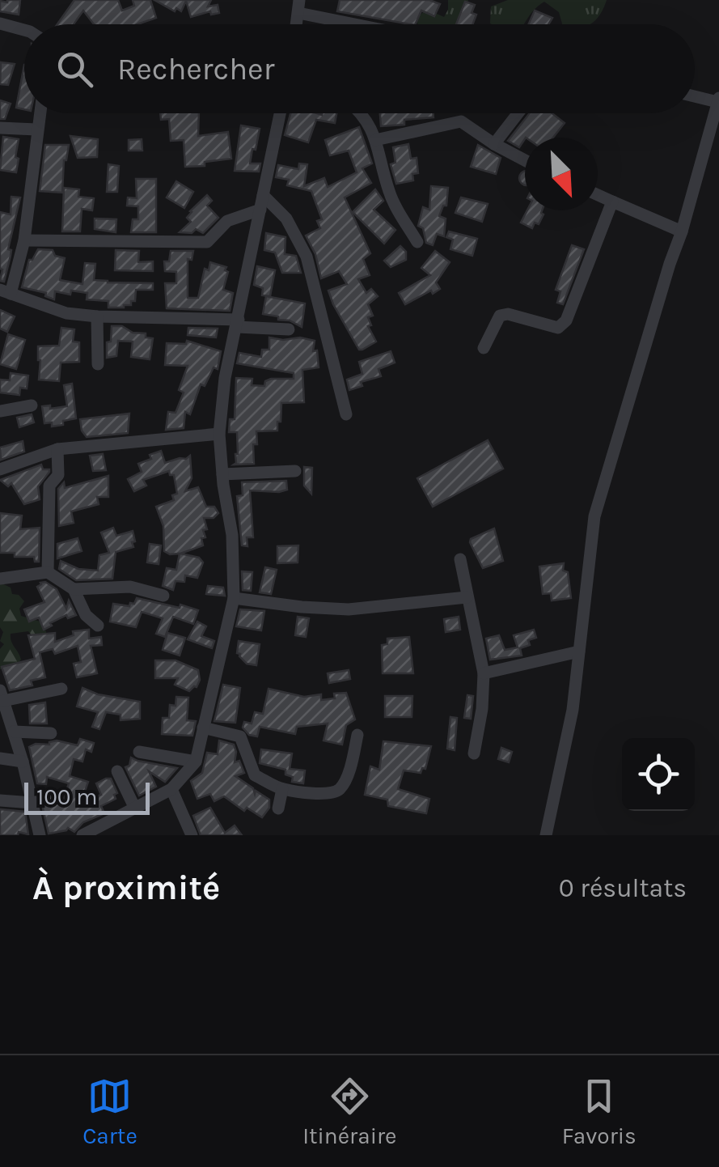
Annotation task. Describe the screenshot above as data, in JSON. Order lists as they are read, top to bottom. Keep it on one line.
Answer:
{"scale_bar":"100 m","north":"bottom right","page":{"search":"Rechercher","scale":"100 m","heading":["À proximité","0 résultats"],"nav":["Carte","Itinéraire","Favoris"]}}
